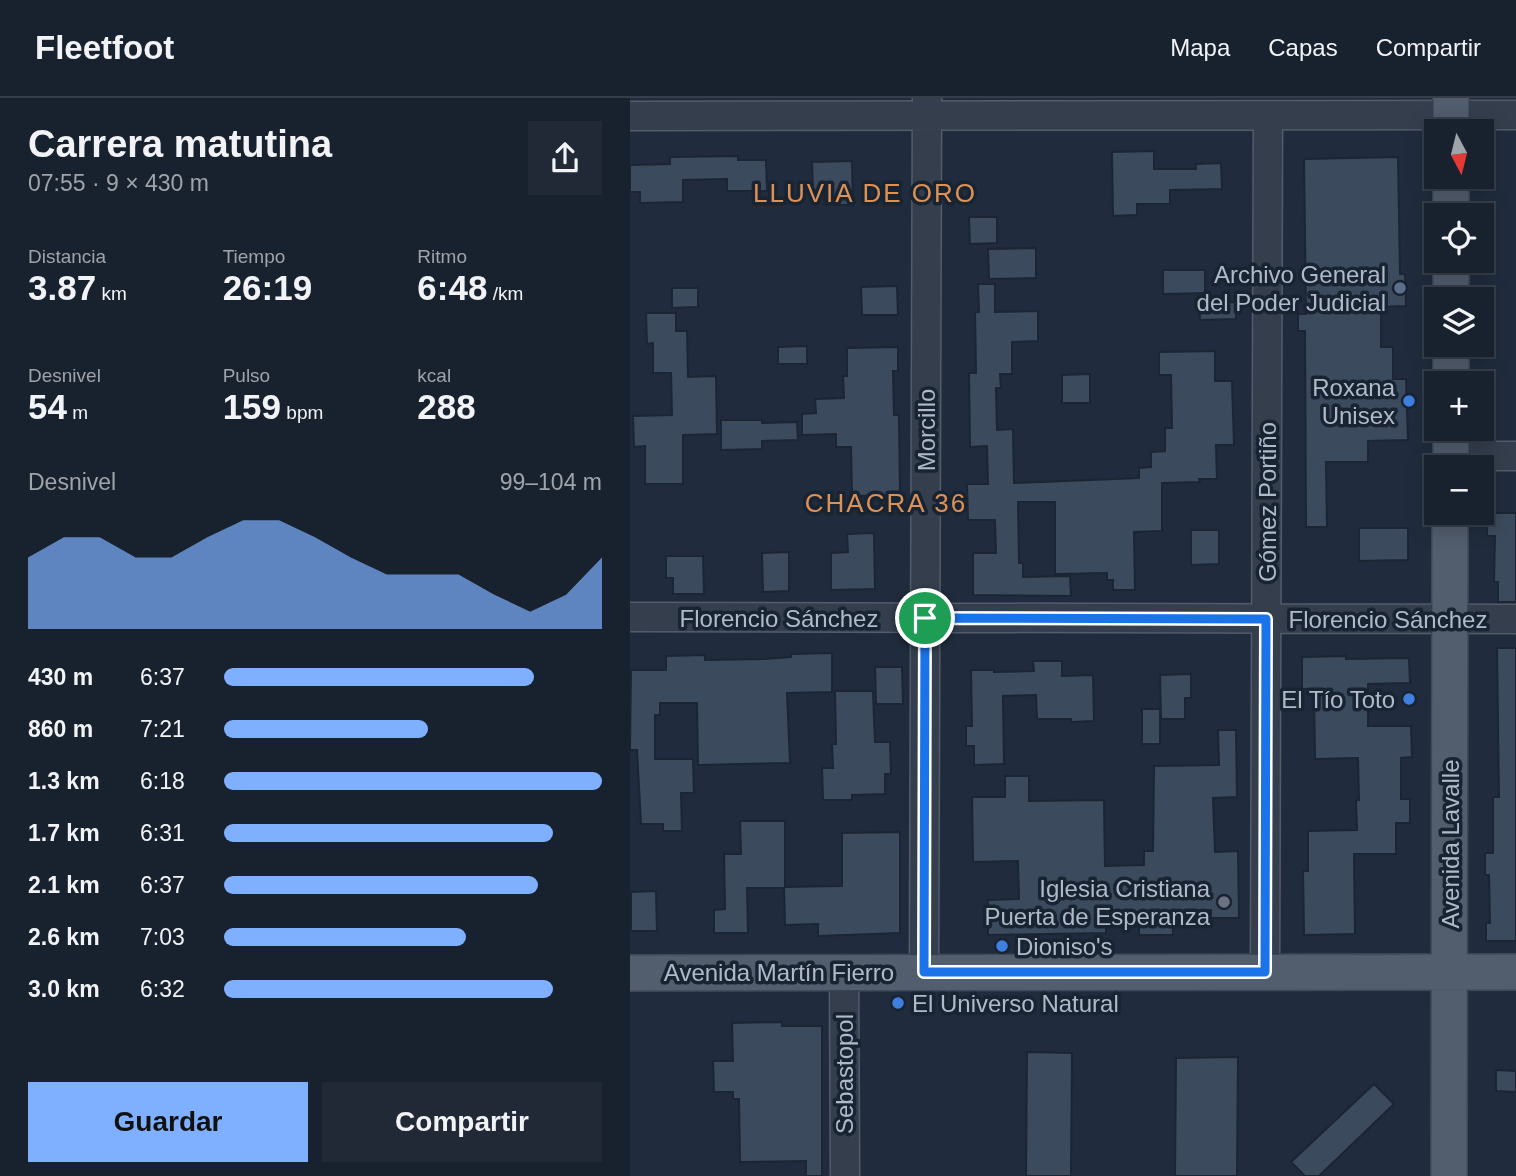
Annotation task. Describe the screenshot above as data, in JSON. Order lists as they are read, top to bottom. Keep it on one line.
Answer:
{"streets":{"main road":["Avenida Lavalle","Avenida Martín Fierro"],"street":["Morcillo","Gómez Portiño","Florencio Sánchez","Sebastopol"]},"crossings":[["Morcillo","Florencio Sánchez"],["Morcillo","Avenida Martín Fierro"],["Gómez Portiño","Florencio Sánchez"],["Gómez Portiño","Avenida Martín Fierro"],["Florencio Sánchez","Avenida Lavalle"],["Avenida Lavalle","Avenida Martín Fierro"],["Avenida Martín Fierro","Sebastopol"]],"districts":["LLUVIA DE ORO","CHACRA 36"],"places":["Archivo General del Poder Judicial","Roxana Unisex","El Tío Toto","Iglesia Cristiana Puerta de Esperanza","Dioniso's","El Universo Natural"],"north":"bottom","page":{"header":"Fleetfoot","nav":["Mapa","Capas","Compartir"],"heading":["Carrera matutina","07:55 · 9 × 430 m"],"map_buttons":["+","−"],"stats":[["Distancia","3.87 km"],["Tiempo","26:19"],["Ritmo","6:48 /km"],["Desnivel","54 m"],["Pulso","159 bpm"],["kcal","288"]],"chart":["Desnivel","99–104 m"],"list":[{"name":"430 m","note":"6:37"},{"name":"860 m","note":"7:21"},{"name":"1.3 km","note":"6:18"},{"name":"1.7 km","note":"6:31"},{"name":"2.1 km","note":"6:37"},{"name":"2.6 km","note":"7:03"},{"name":"3.0 km","note":"6:32"}],"buttons":["Guardar","Compartir"]}}
